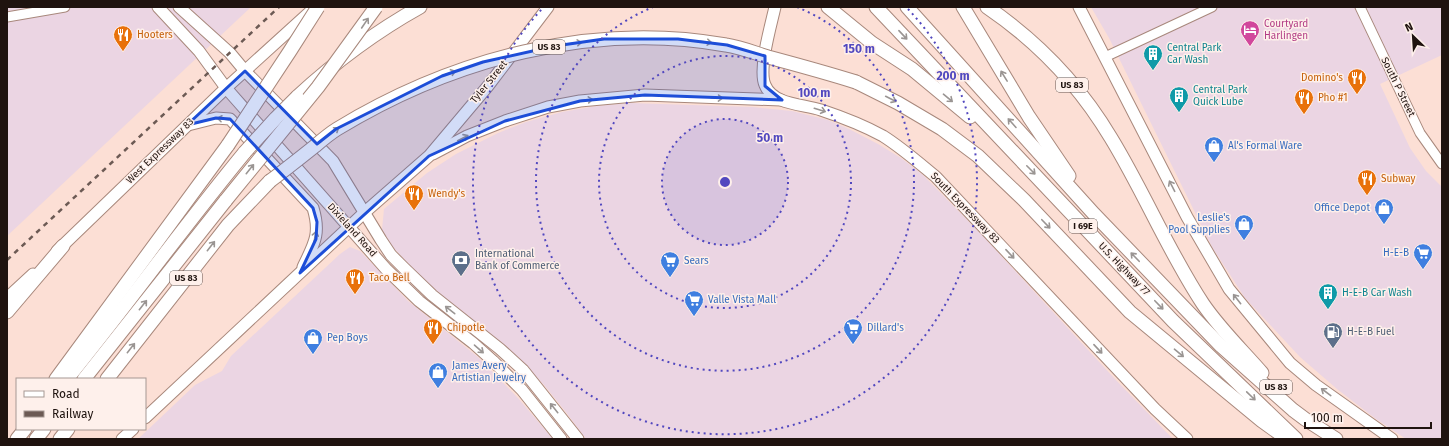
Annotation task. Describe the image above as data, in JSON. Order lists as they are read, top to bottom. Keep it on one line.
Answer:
{"streets":{"highway":["US 83","I 69E","U.S. Highway 77"],"main road":["Tyler Street","West Expressway 83","South Expressway 83","Dixieland Road"],"street":["South P Street"]},"crossings":[["US 83","I 69E"],["US 83","U.S. Highway 77"],["West Expressway 83","Dixieland Road"],["I 69E","U.S. Highway 77"]],"one_way":["South Expressway 83"],"places":{"hotel":["Courtyard Harlingen"],"restaurant":["Hooters","Domino's","Pho #1","Subway","Wendy's","Taco Bell","Chipotle"],"building":["Central Park Car Wash","Central Park Quick Lube","H-E-B Car Wash"],"shop":["Al's Formal Ware","Office Depot","Leslie's Pool Supplies","Pep Boys","James Avery Artistian Jewelry"],"supermarket":["H-E-B","Sears","Valle Vista Mall","Dillard's"],"bank":["International Bank of Commerce"],"fuel station":["H-E-B Fuel"]},"legend":["Road","Railway"],"scale_bar":"100 m","north":"top left","rings":["150 m","200 m","100 m","50 m"]}
